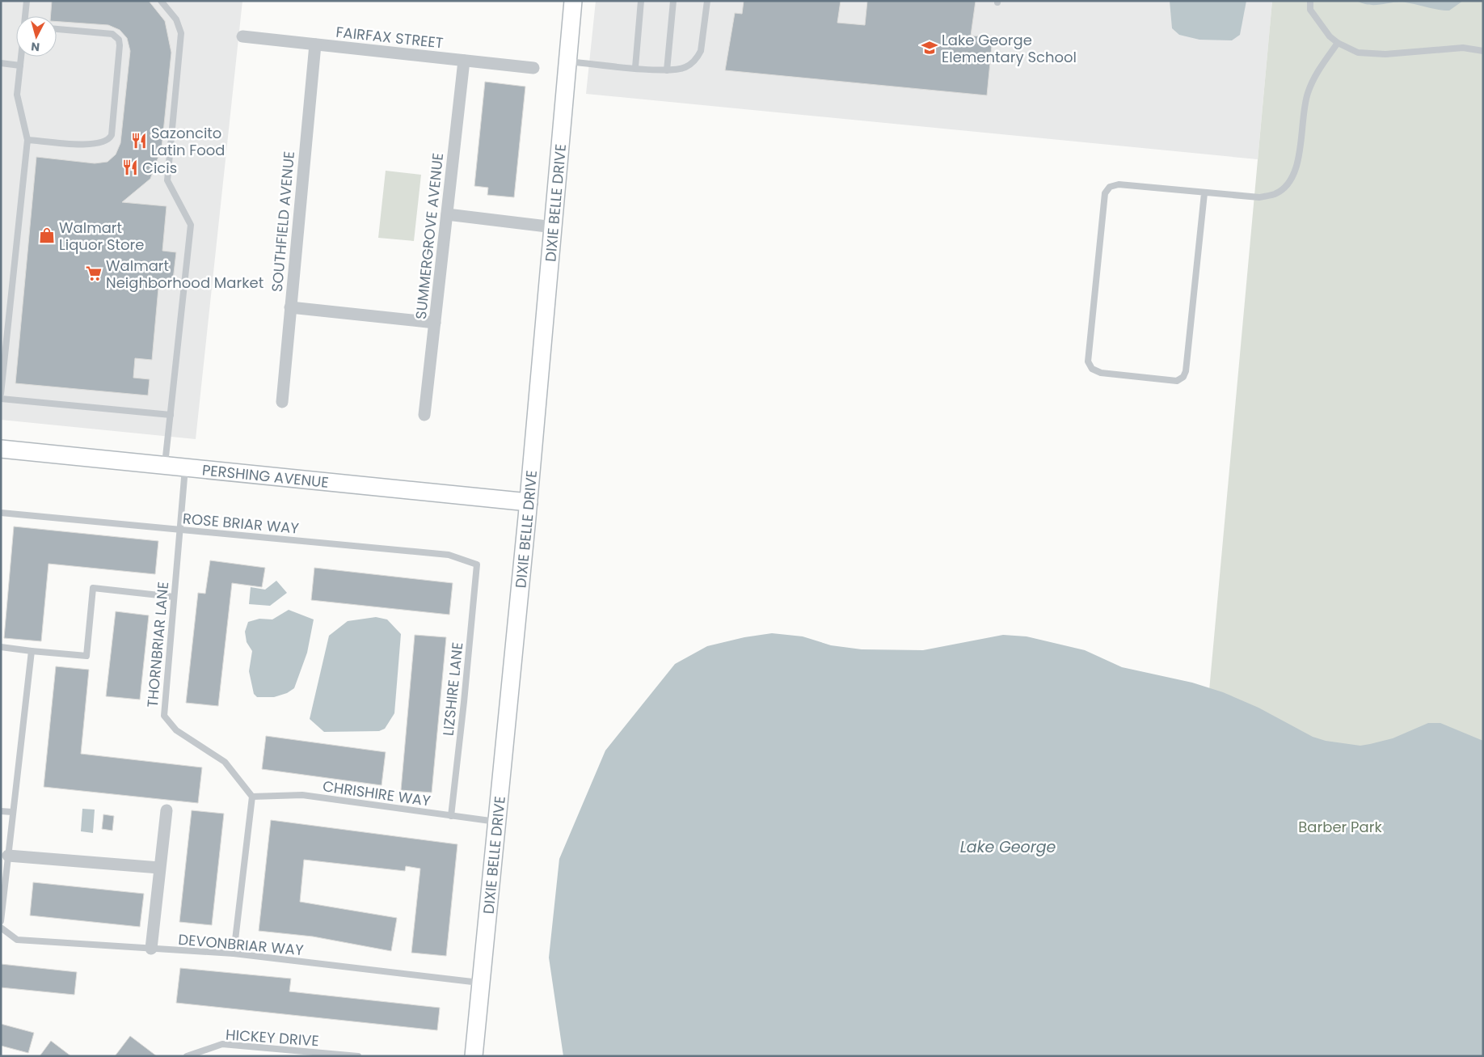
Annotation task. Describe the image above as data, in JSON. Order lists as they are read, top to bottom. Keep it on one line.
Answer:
{"streets":{"street":["FAIRFAX STREET","DIXIE BELLE DRIVE","SOUTHFIELD AVENUE","SUMMERGROVE AVENUE","PERSHING AVENUE"],"lane":["ROSE BRIAR WAY","THORNBRIAR LANE","LIZSHIRE LANE","CHRISHIRE WAY","DEVONBRIAR WAY","HICKEY DRIVE"]},"crossings":[["FAIRFAX STREET","SOUTHFIELD AVENUE"],["FAIRFAX STREET","SUMMERGROVE AVENUE"],["DIXIE BELLE DRIVE","PERSHING AVENUE"],["DIXIE BELLE DRIVE","CHRISHIRE WAY"],["DIXIE BELLE DRIVE","DEVONBRIAR WAY"],["PERSHING AVENUE","THORNBRIAR LANE"],["ROSE BRIAR WAY","THORNBRIAR LANE"],["ROSE BRIAR WAY","LIZSHIRE LANE"],["THORNBRIAR LANE","CHRISHIRE WAY"],["LIZSHIRE LANE","CHRISHIRE WAY"]],"water":["Lake George"],"parks":["Barber Park"],"places":{"school or university":["Lake George Elementary School"],"restaurant":["Sazoncito Latin Food","Cicis"],"shop":["Walmart Liquor Store"],"supermarket":["Walmart Neighborhood Market"]},"north":"bottom"}
